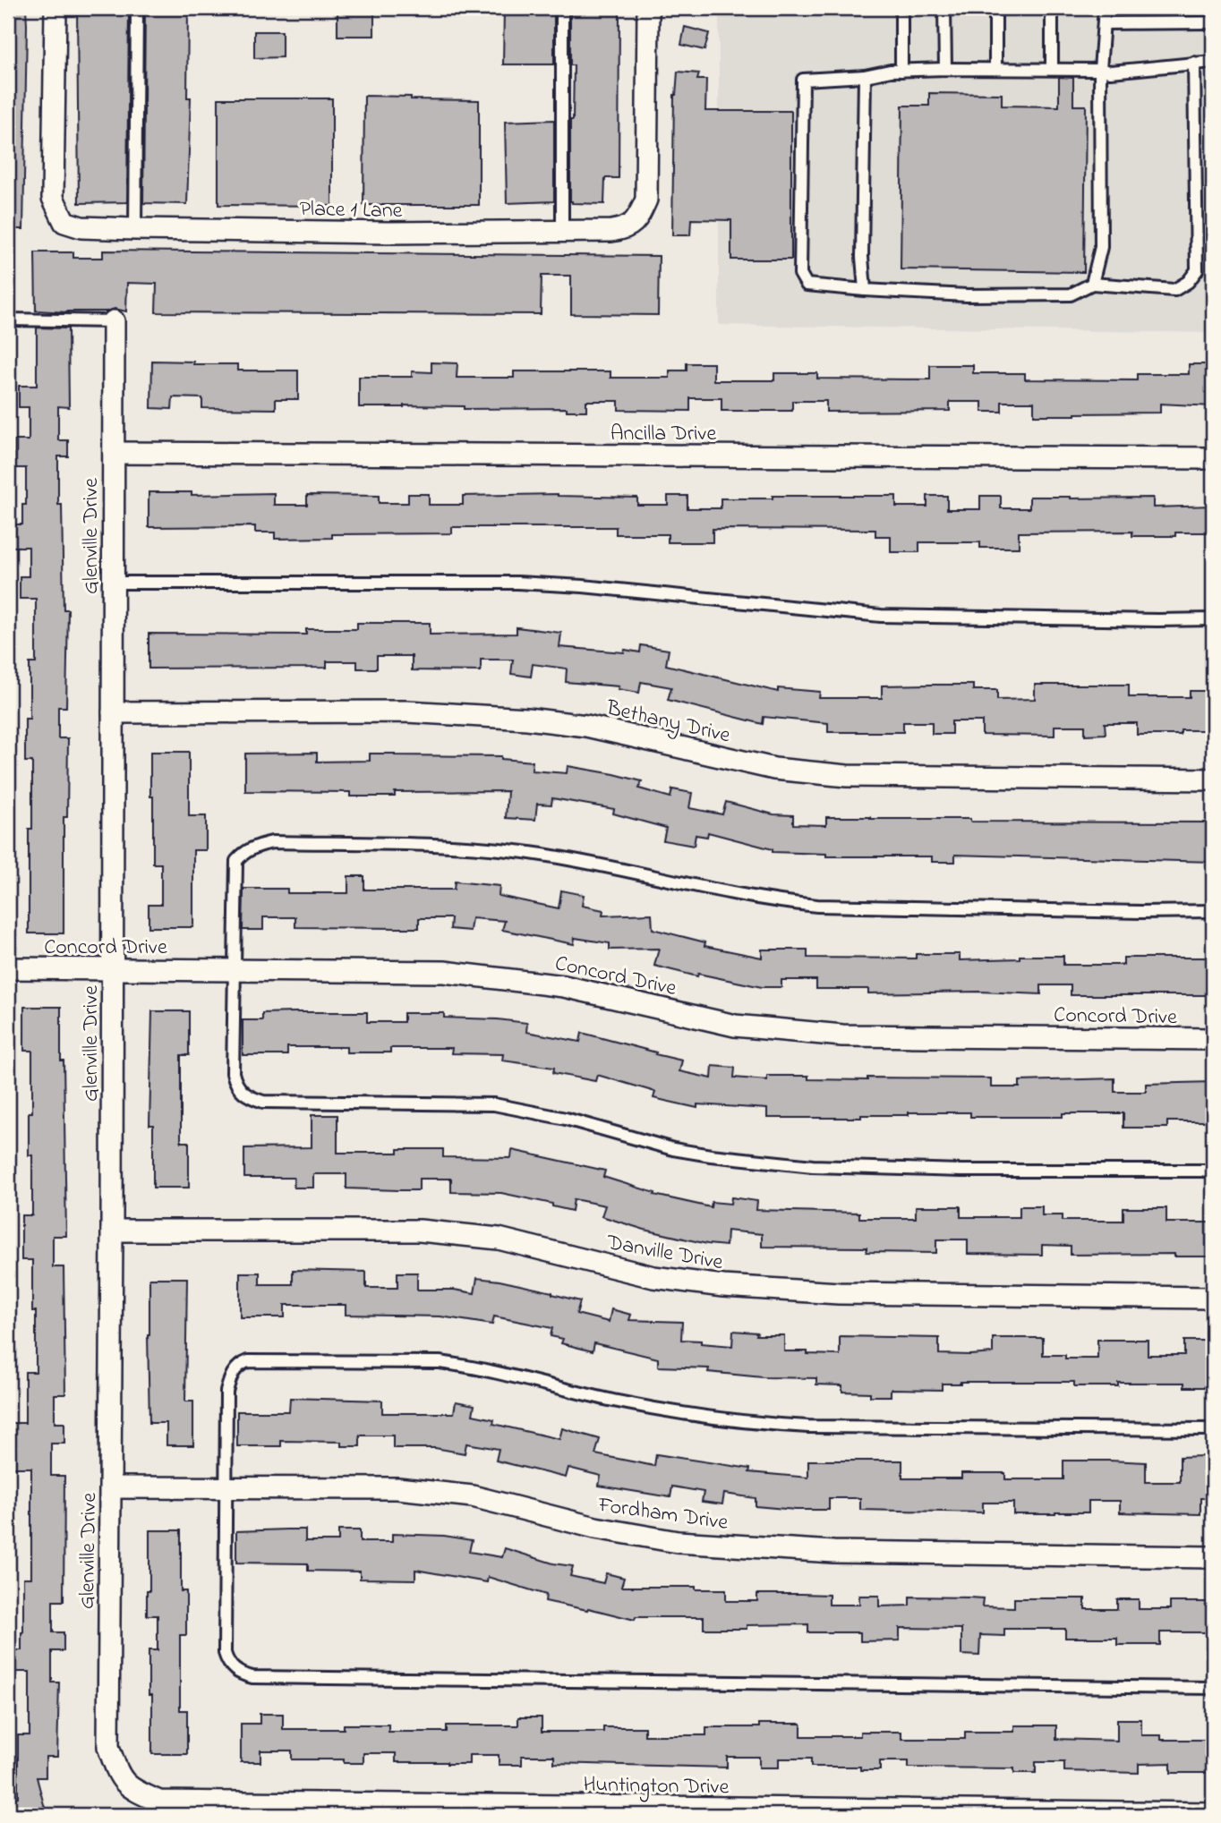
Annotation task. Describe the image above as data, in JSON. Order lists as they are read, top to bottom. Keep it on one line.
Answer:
{"streets":{"street":["Place 1 Lane","Ancilla Drive","Glenville Drive","Bethany Drive","Concord Drive","Danville Drive","Fordham Drive","Huntington Drive"]},"crossings":[["Ancilla Drive","Glenville Drive"],["Glenville Drive","Bethany Drive"],["Glenville Drive","Concord Drive"],["Glenville Drive","Danville Drive"],["Glenville Drive","Fordham Drive"],["Glenville Drive","Huntington Drive"]]}
